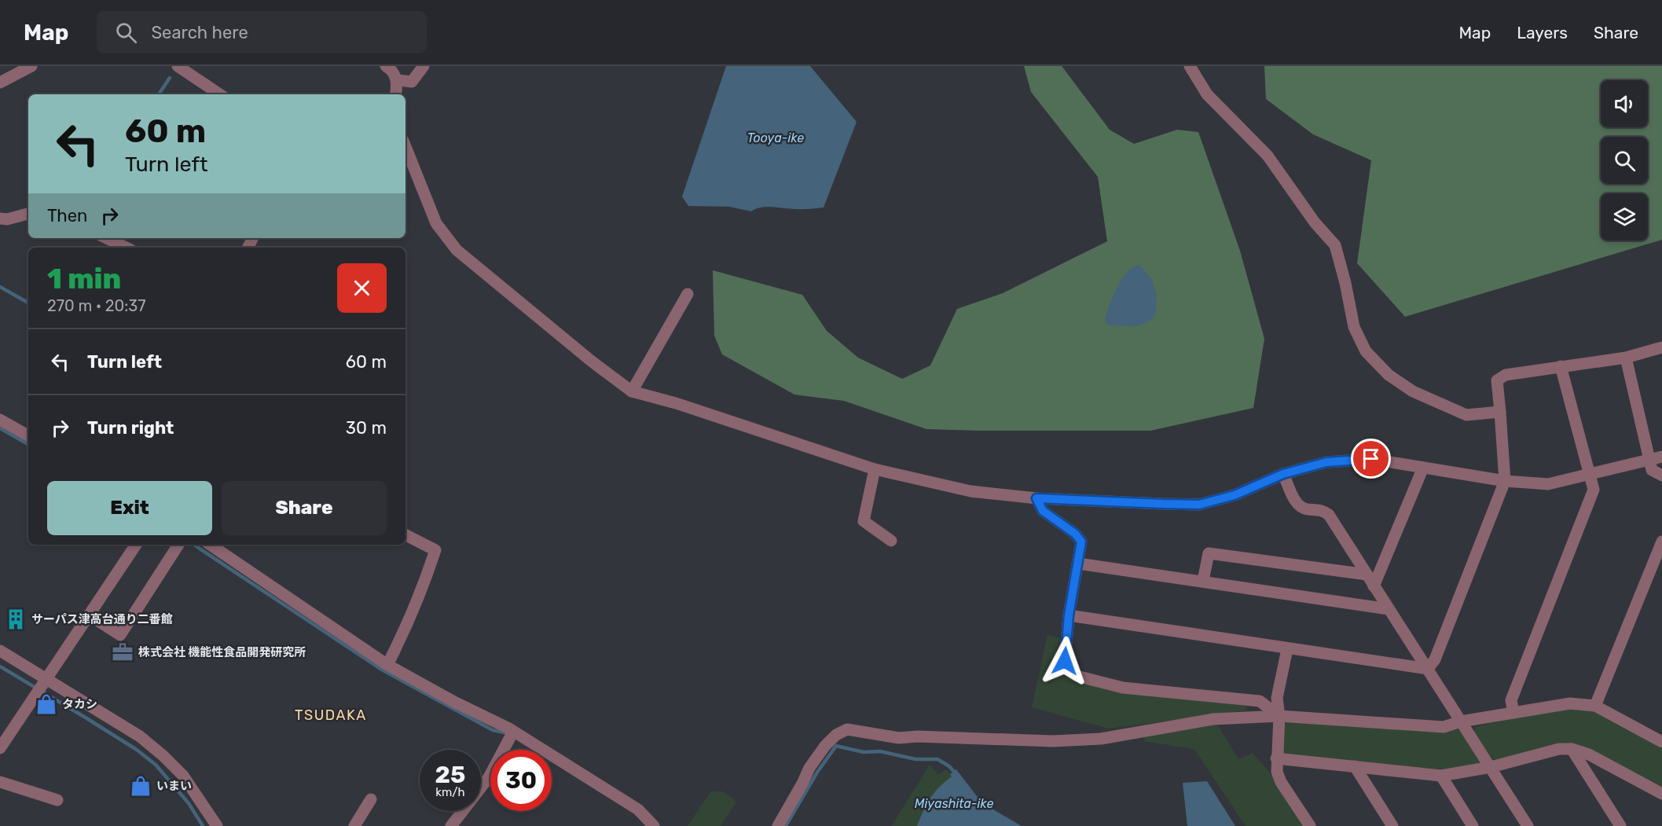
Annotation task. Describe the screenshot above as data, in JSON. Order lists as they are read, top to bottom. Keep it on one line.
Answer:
{"districts":["TSUDAKA"],"water":["Tooya-ike","Miyashita-ike"],"places":{"building":["サーパス津高台通り二番館"],"office":["株式会社 機能性食品開発研究所"],"shop":["タカシ","いまい"]},"page":{"header":"Map","search":"Search here","nav":["Map","Layers","Share"],"turn":["60 m","Turn left"],"then":"Then","heading":["1 min","270 m · 20:37"],"list":[{"name":"Turn left","value":"60 m"},{"name":"Turn right","value":"30 m"}],"buttons":["Exit","Share"],"speed":"25 km/h","limit":"30"}}
